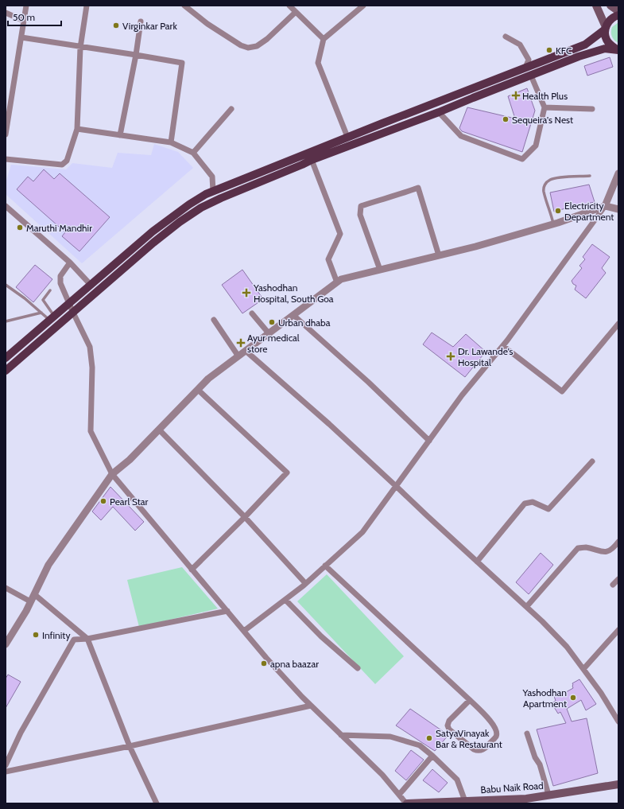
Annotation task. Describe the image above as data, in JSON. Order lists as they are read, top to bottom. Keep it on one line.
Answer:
{"streets":{"main road":["Babu Naik Road"]},"places":{"other":["Virginkar Park","KFC","Sequeira's Nest","Electricity Department","Maruthi Mandhir","Urban dhaba","Pearl Star","Infinity","apna baazar","Yashodhan Apartment","SatyaVinayak Bar & Restaurant"],"health":["Health Plus","Yashodhan Hospital, South Goa","Ayur medical store","Dr. Lawande's Hospital"]},"scale_bar":"50 m"}
